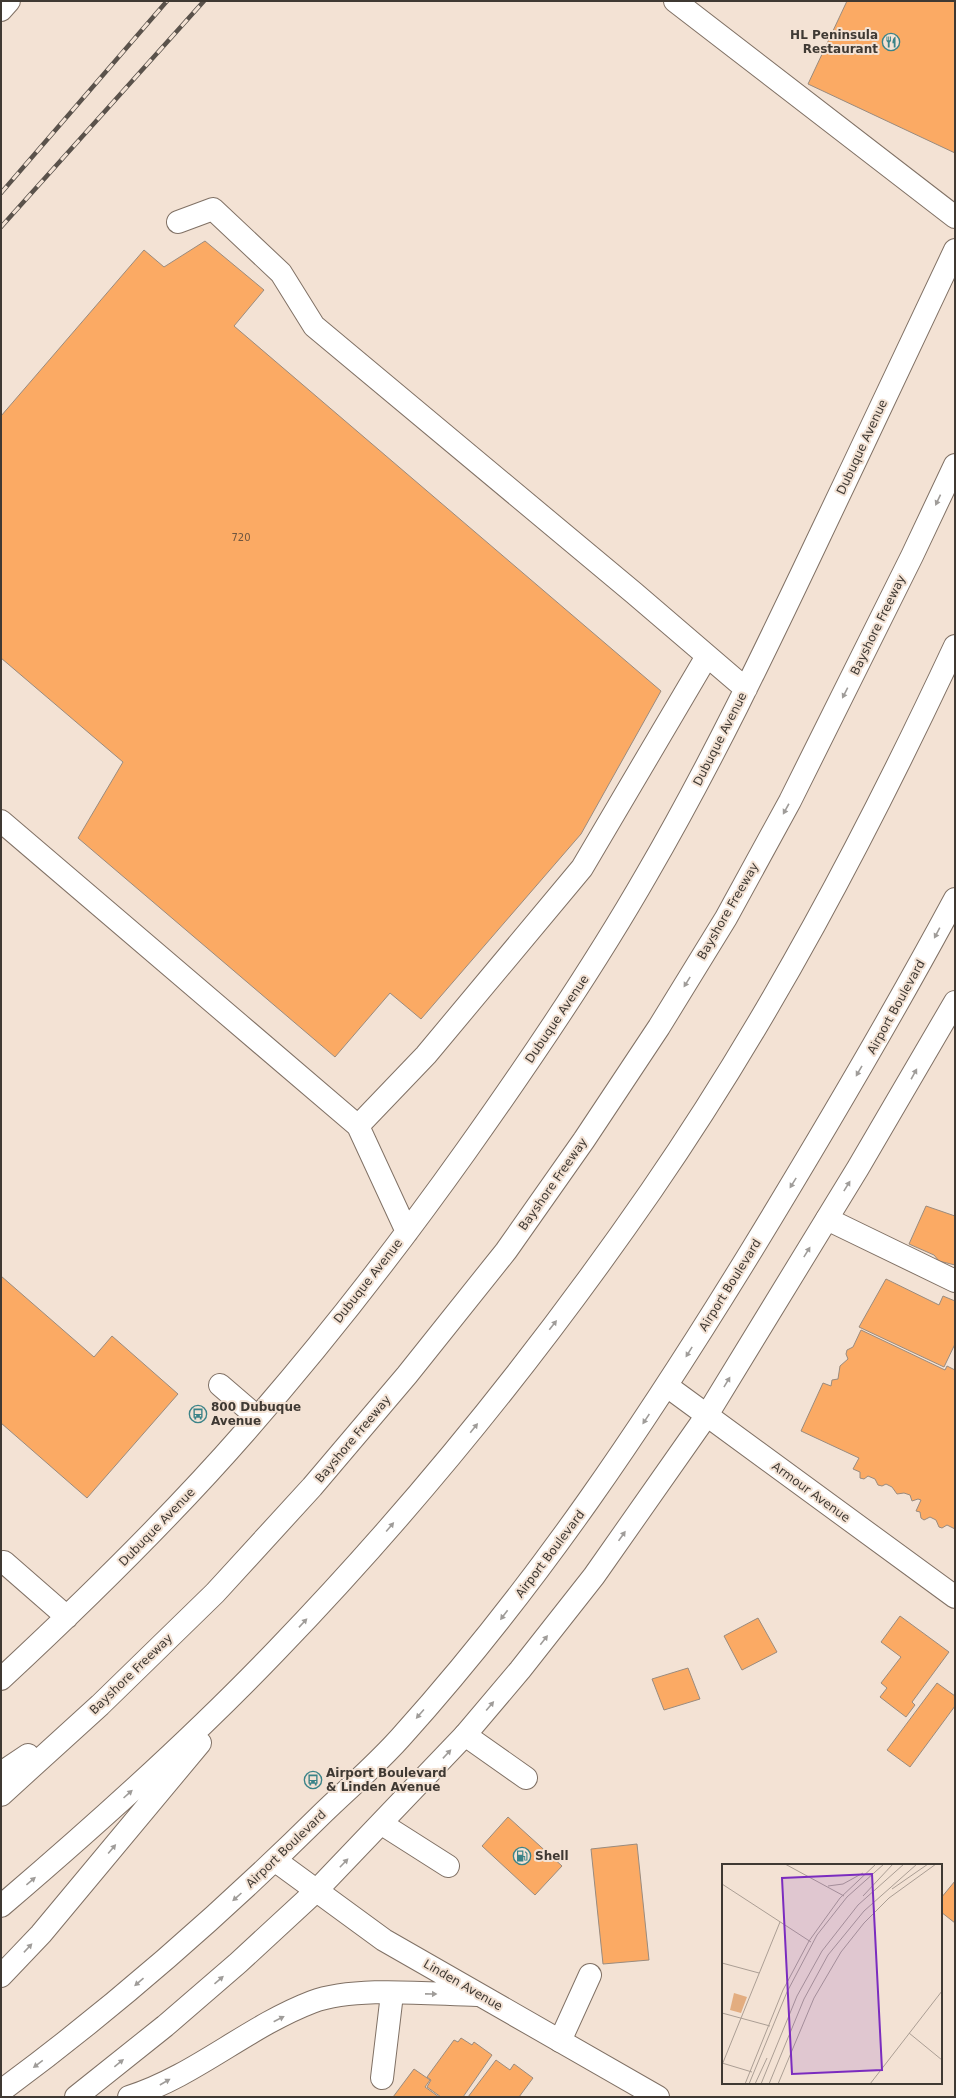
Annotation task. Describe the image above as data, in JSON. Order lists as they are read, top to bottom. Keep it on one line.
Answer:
{"streets":{"main road":["Dubuque Avenue","Bayshore Freeway","Airport Boulevard","Armour Avenue","Linden Avenue"]},"crossings":[["Airport Boulevard","Armour Avenue"],["Airport Boulevard","Linden Avenue"]],"places":{"restaurant":["HL Peninsula Restaurant"],"bus stop":["800 Dubuque Avenue","Airport Boulevard & Linden Avenue"],"fuel station":["Shell"]},"house_numbers":["720"]}
